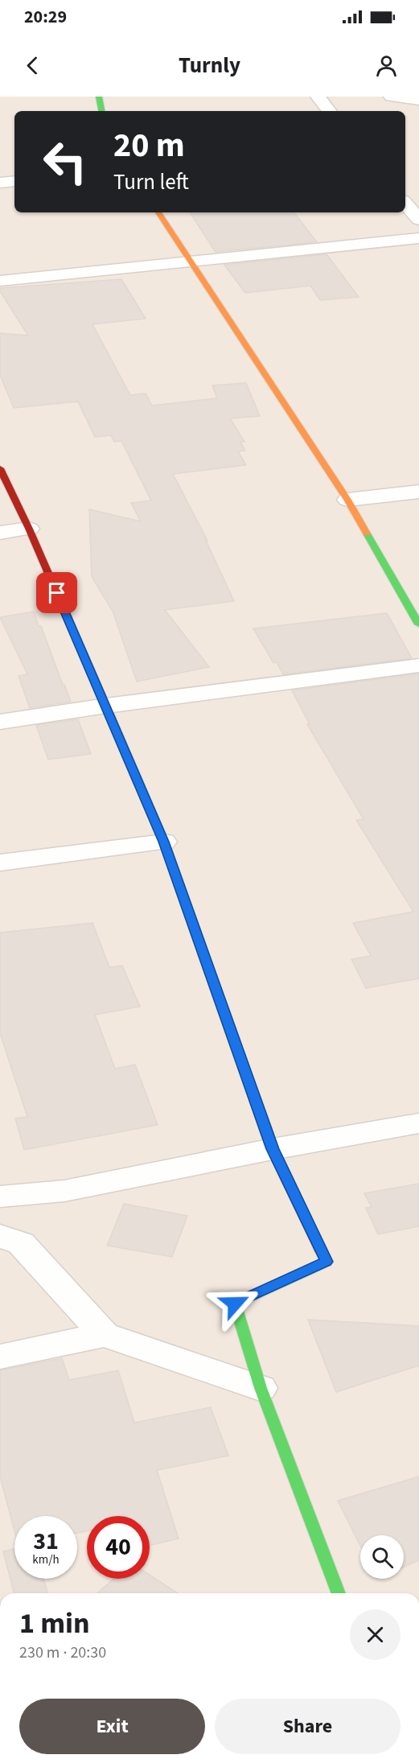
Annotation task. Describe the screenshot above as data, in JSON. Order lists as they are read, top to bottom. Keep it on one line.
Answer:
{"page":{"status":"20:29","header":"Turnly","turn":["20 m","Turn left"],"speed":"31 km/h","limit":"40","heading":["1 min","230 m · 20:30"],"buttons":["Exit","Share"]}}
